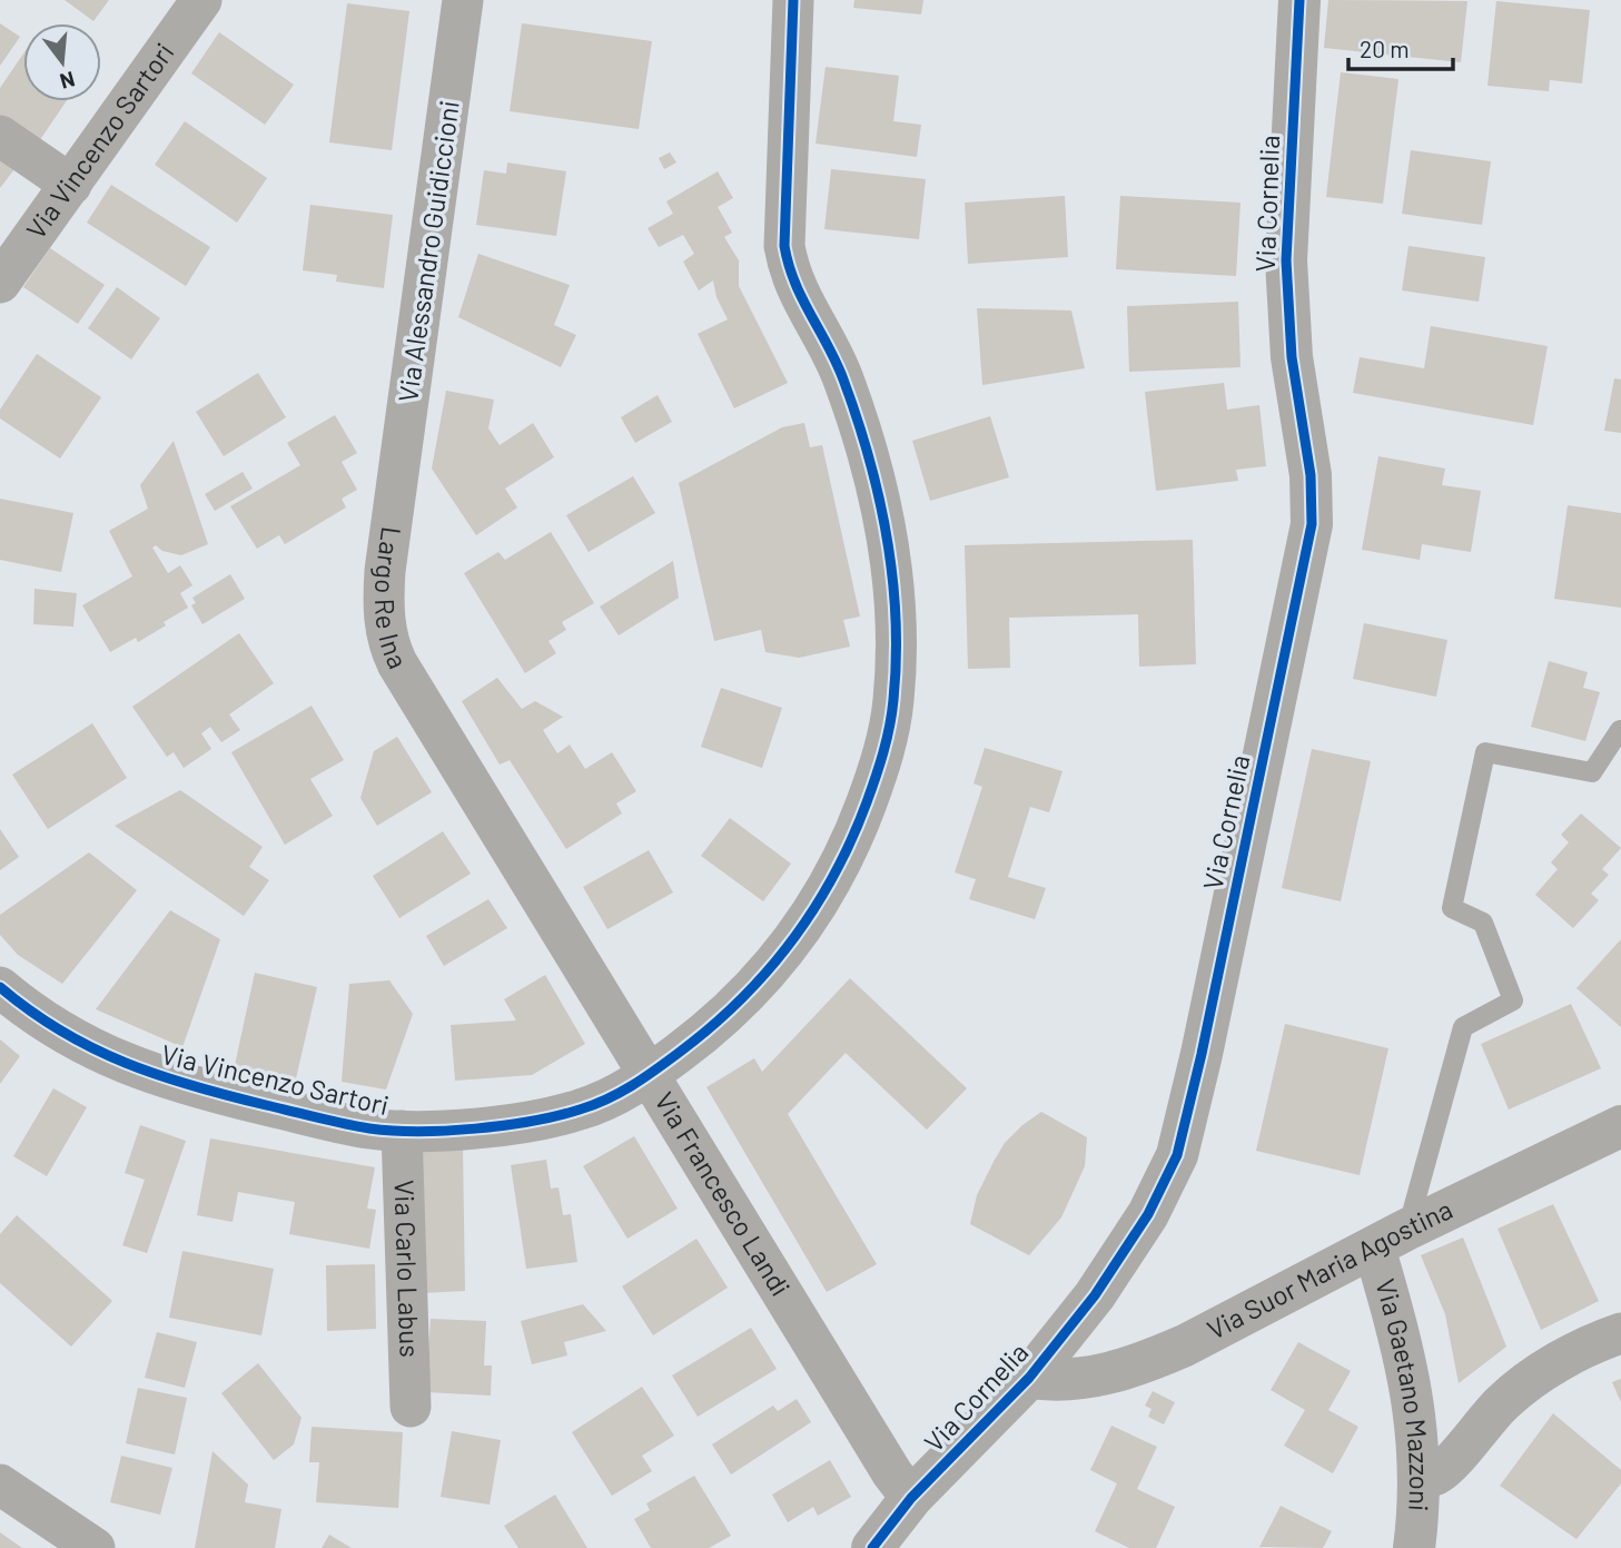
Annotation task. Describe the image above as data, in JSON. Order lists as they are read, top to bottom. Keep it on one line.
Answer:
{"streets":{"street":["Via Vincenzo Sartori","Via Cornelia","Via Alessandro Guidiccioni","Largo Re Ina","Via Francesco Landi","Via Carlo Labus","Via Suor Maria Agostina","Via Gaetano Mazzoni"]},"crossings":[["Via Vincenzo Sartori","Via Francesco Landi"],["Via Vincenzo Sartori","Via Carlo Labus"],["Via Cornelia","Via Francesco Landi"],["Via Cornelia","Via Suor Maria Agostina"],["Via Alessandro Guidiccioni","Largo Re Ina"],["Largo Re Ina","Via Francesco Landi"],["Via Suor Maria Agostina","Via Gaetano Mazzoni"]],"scale_bar":"20 m","north":"bottom"}
